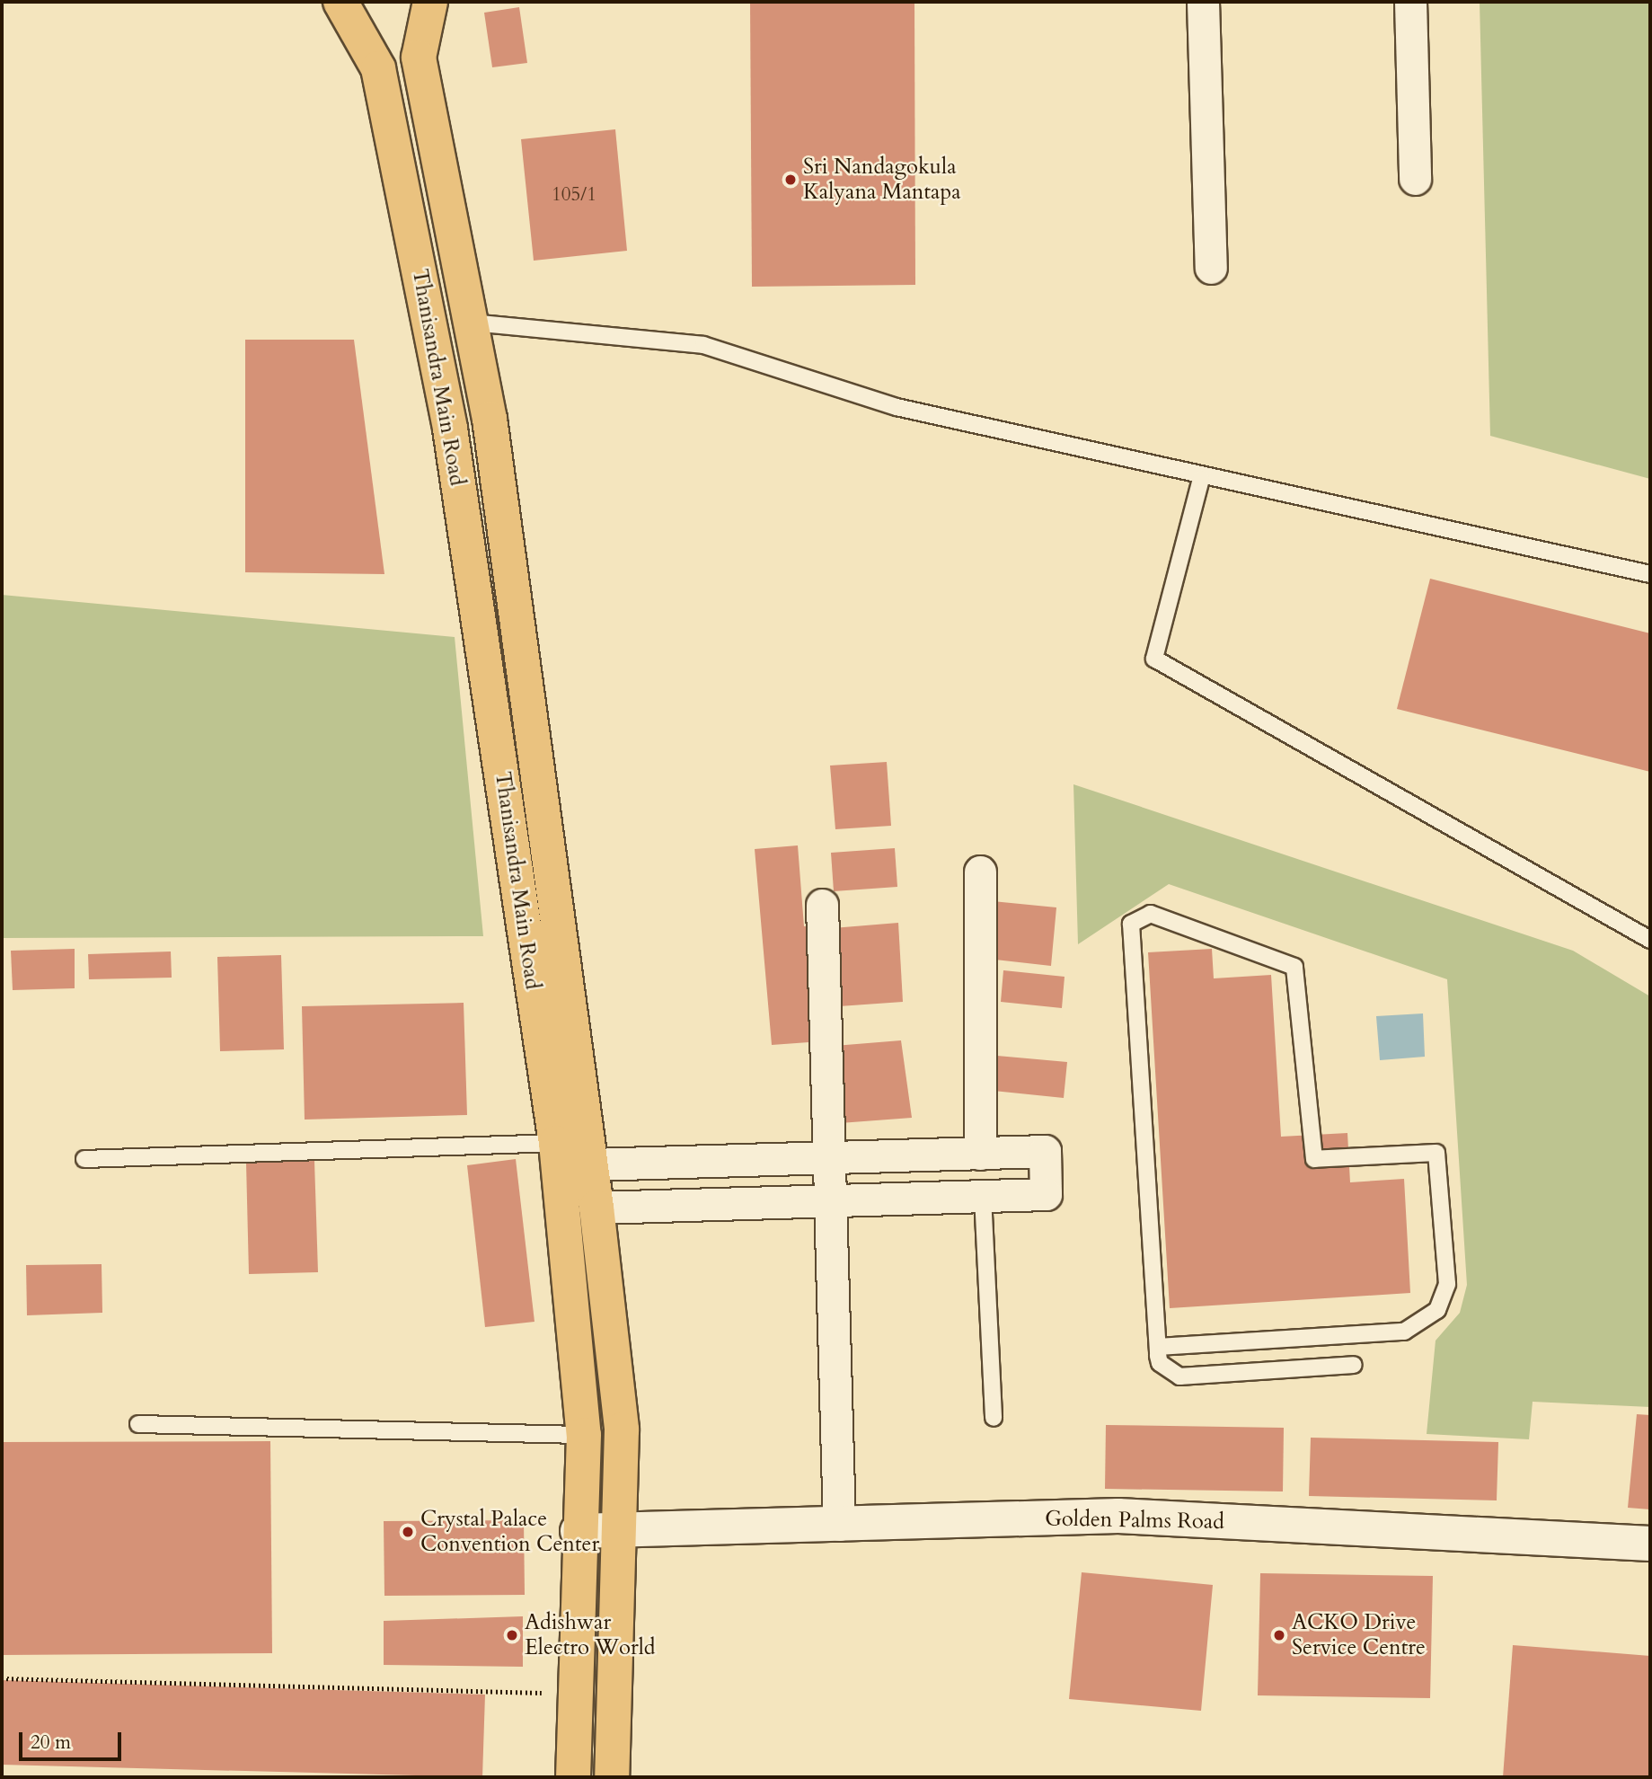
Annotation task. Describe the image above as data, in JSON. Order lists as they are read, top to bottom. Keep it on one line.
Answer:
{"streets":{"main road":["Thanisandra Main Road"],"street":["Golden Palms Road"]},"crossings":[["Thanisandra Main Road","Golden Palms Road"]],"places":["Sri Nandagokula Kalyana Mantapa","Crystal Palace Convention Center","Adishwar Electro World","ACKO Drive Service Centre"],"house_numbers":["105/1"],"scale_bar":"20 m"}
